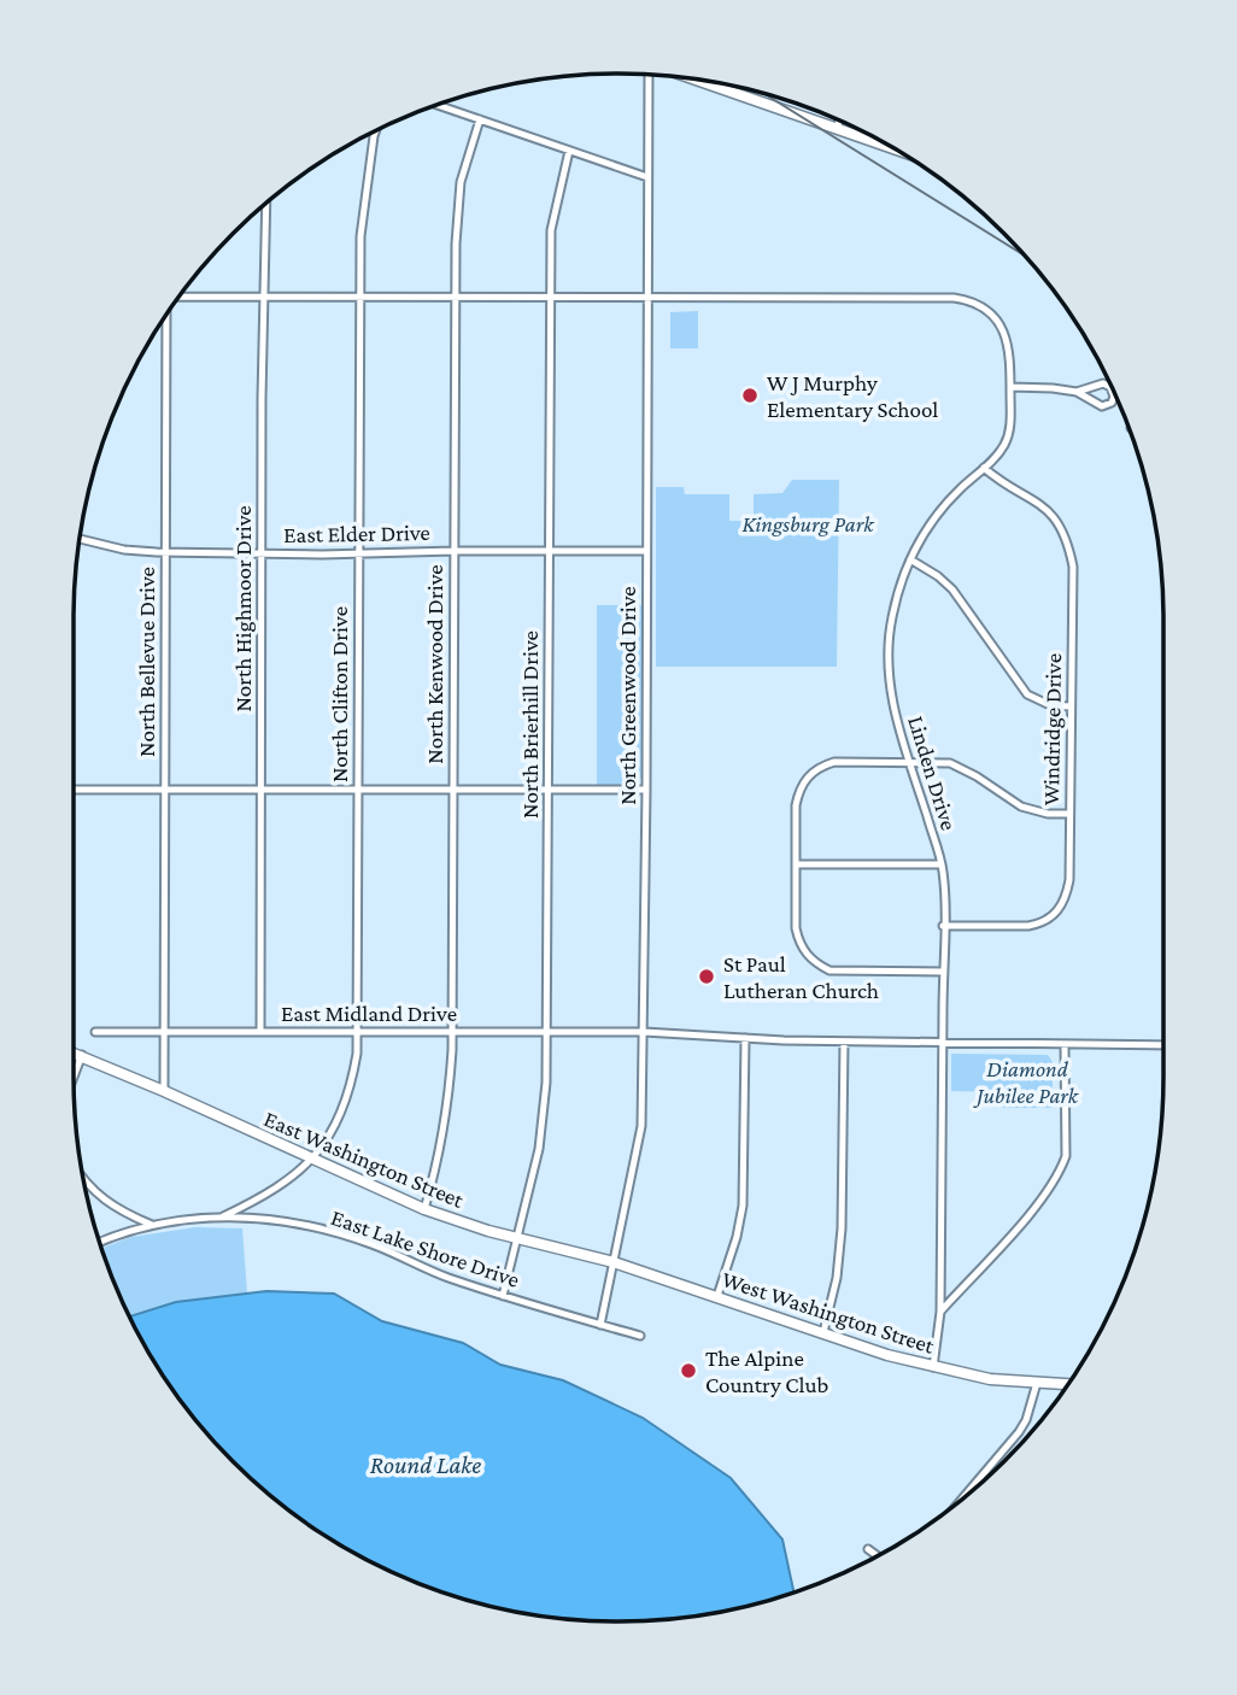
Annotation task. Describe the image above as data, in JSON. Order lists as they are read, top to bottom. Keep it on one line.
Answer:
{"streets":{"main road":["East Washington Street","West Washington Street"],"street":["East Elder Drive","North Highmoor Drive","North Bellevue Drive","North Kenwood Drive","North Clifton Drive","North Greenwood Drive","North Brierhill Drive","Windridge Drive","Linden Drive","East Midland Drive","East Lake Shore Drive"]},"crossings":[["East Elder Drive","North Highmoor Drive"],["East Elder Drive","North Bellevue Drive"],["East Elder Drive","North Kenwood Drive"],["East Elder Drive","North Clifton Drive"],["East Elder Drive","North Greenwood Drive"],["East Elder Drive","North Brierhill Drive"],["North Highmoor Drive","Linden Drive"],["North Highmoor Drive","East Midland Drive"],["North Bellevue Drive","East Midland Drive"],["North Bellevue Drive","East Washington Street"],["North Kenwood Drive","Linden Drive"],["North Kenwood Drive","East Midland Drive"],["North Kenwood Drive","East Washington Street"],["North Clifton Drive","Linden Drive"],["North Clifton Drive","East Midland Drive"],["North Clifton Drive","East Washington Street"],["North Clifton Drive","East Lake Shore Drive"],["North Greenwood Drive","Linden Drive"],["North Greenwood Drive","East Midland Drive"],["North Greenwood Drive","East Washington Street"],["North Greenwood Drive","East Lake Shore Drive"],["North Brierhill Drive","Linden Drive"],["North Brierhill Drive","East Midland Drive"],["North Brierhill Drive","East Washington Street"],["North Brierhill Drive","East Lake Shore Drive"],["Windridge Drive","Linden Drive"],["Linden Drive","East Midland Drive"],["Linden Drive","West Washington Street"],["East Washington Street","West Washington Street"]],"water":["Round Lake"],"parks":["Kingsburg Park","Diamond Jubilee Park"],"places":["W J Murphy Elementary School","St Paul Lutheran Church","The Alpine Country Club"]}
